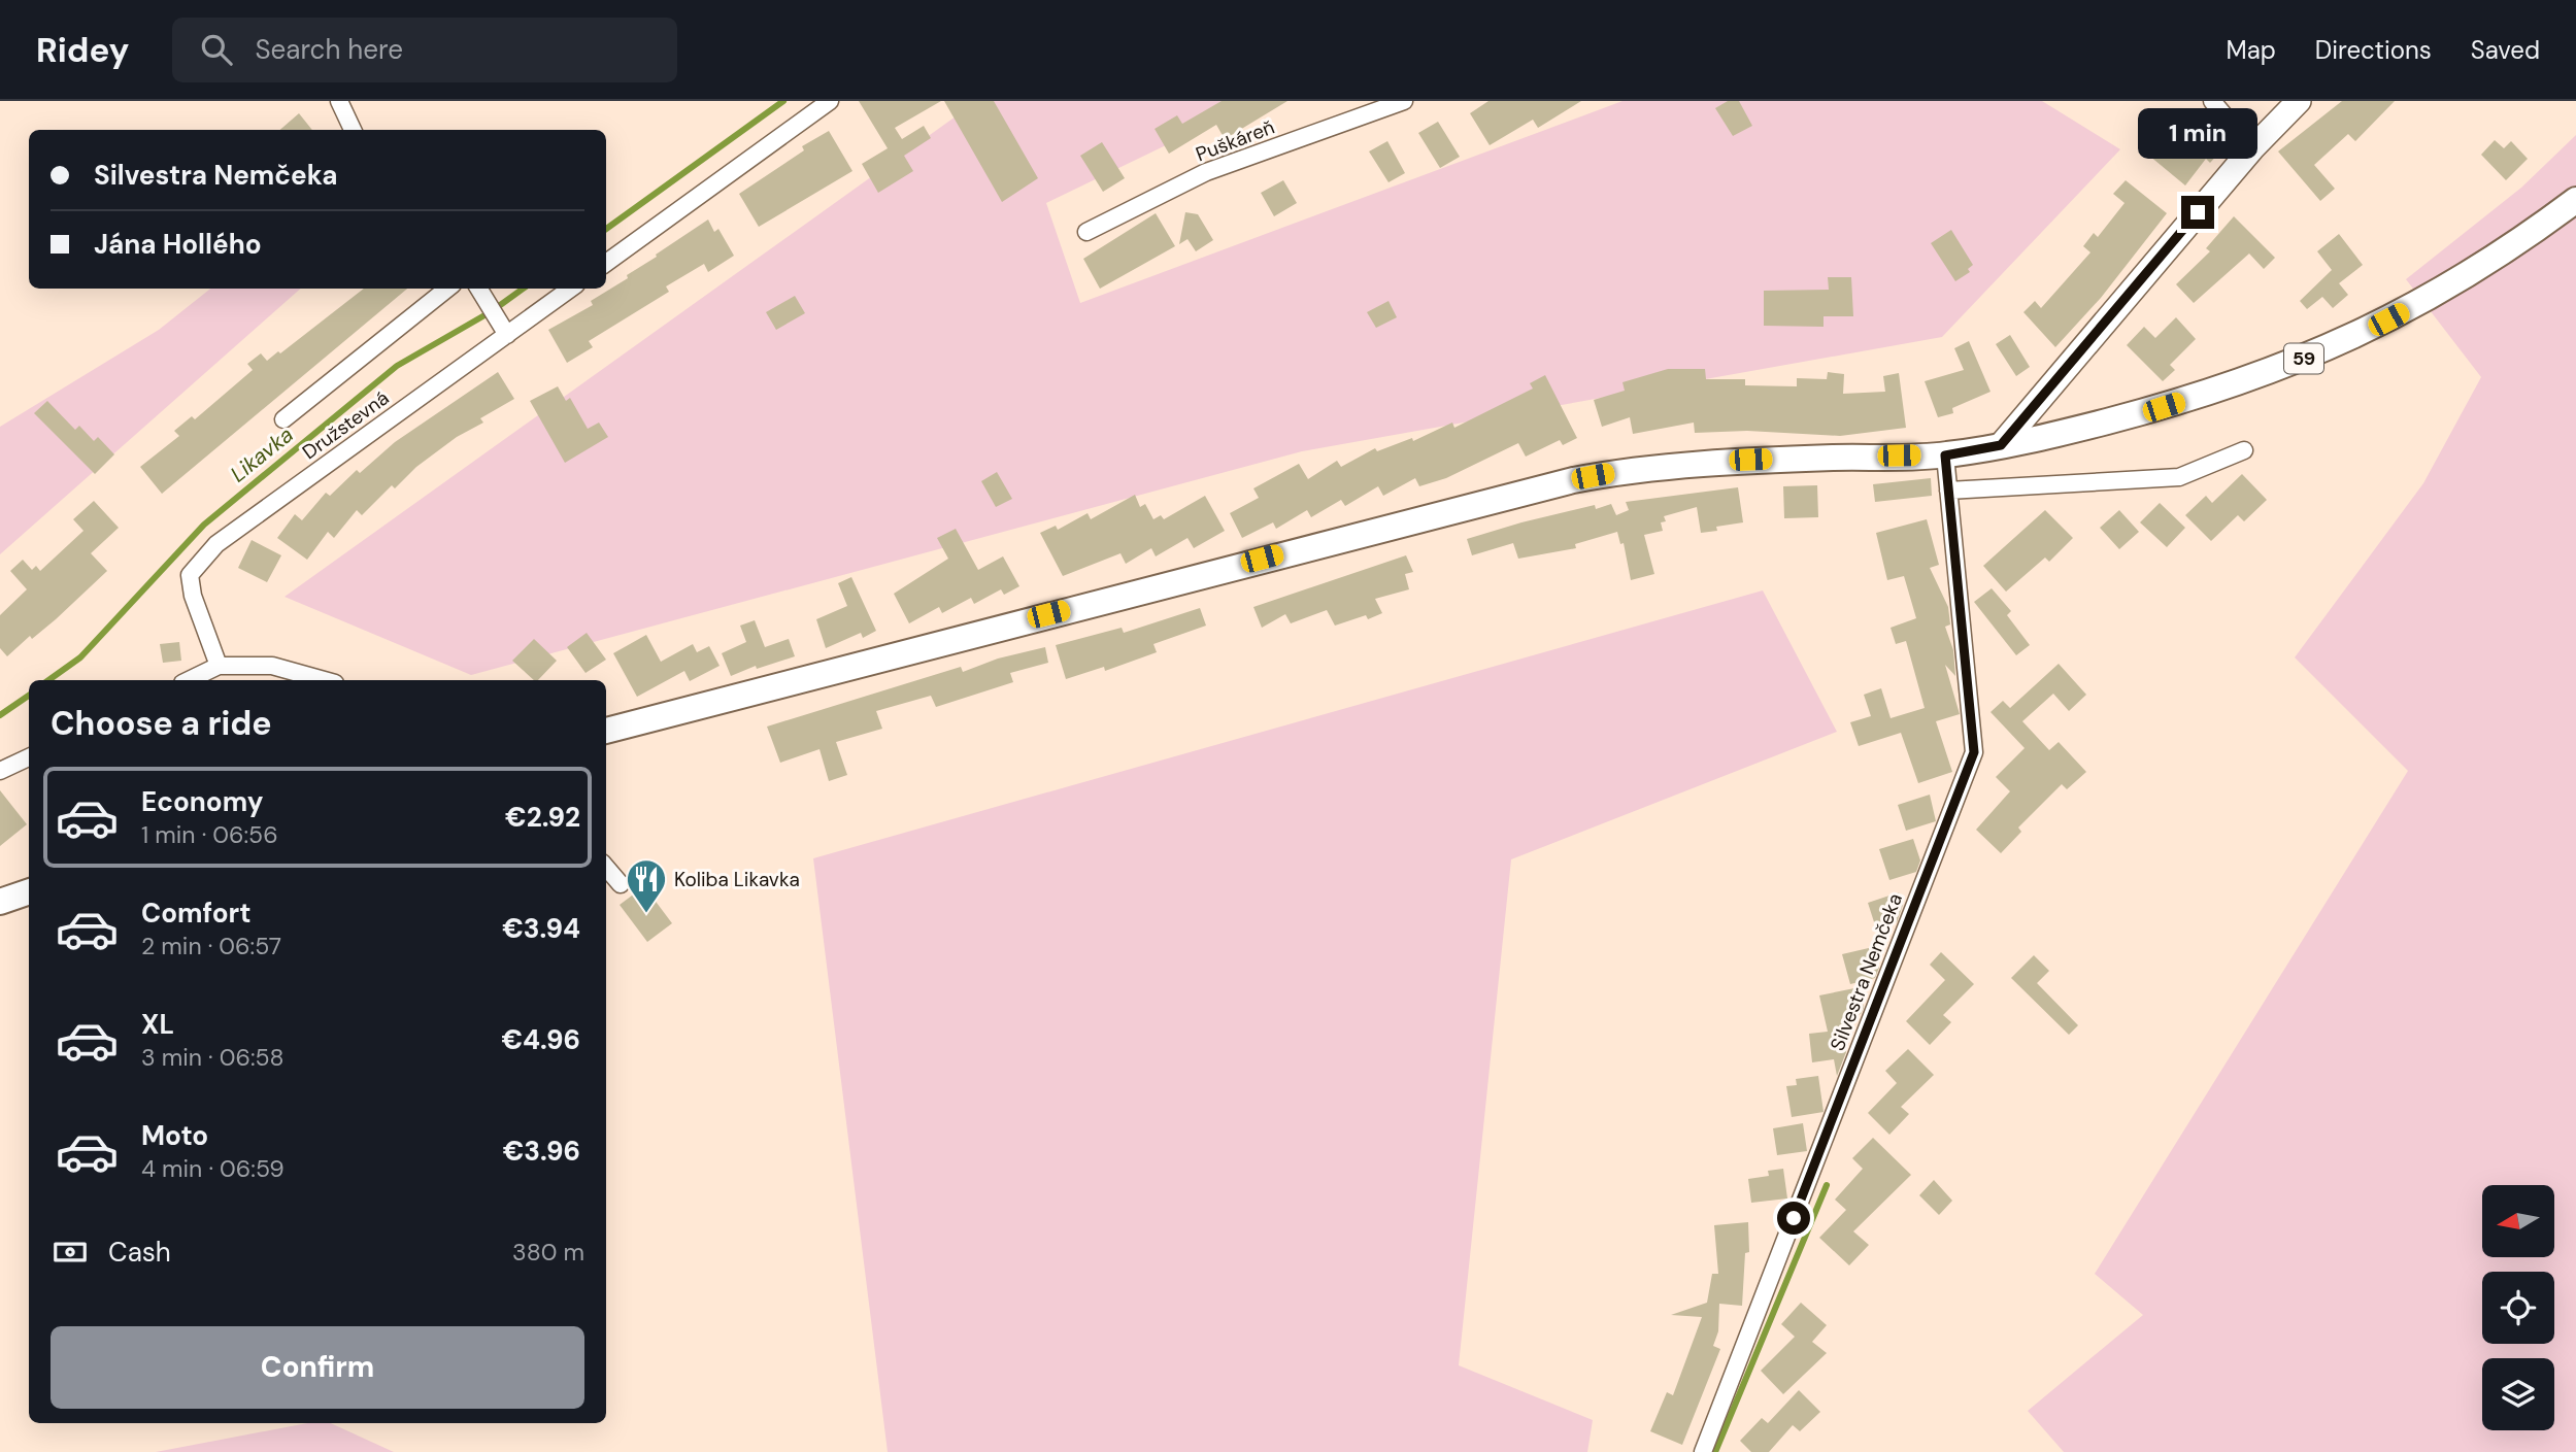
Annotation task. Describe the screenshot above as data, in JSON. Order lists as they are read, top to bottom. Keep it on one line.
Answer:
{"streets":{"main road":["59"],"street":["Puškáreň","Družstevná","Silvestra Nemčeka"]},"crossings":[["59","Silvestra Nemčeka"]],"water":["Likavka"],"places":{"restaurant":["Koliba Likavka"]},"north":"left","page":{"header":"Ridey","search":"Search here","nav":["Map","Directions","Saved"],"bubble":"1 min","banner":["Silvestra Nemčeka","Jána Hollého"],"heading":"Choose a ride","list":[{"name":"Economy","note":"1 min · 06:56","value":"€2.92"},{"name":"Comfort","note":"2 min · 06:57","value":"€3.94"},{"name":"XL","note":"3 min · 06:58","value":"€4.96"},{"name":"Moto","note":"4 min · 06:59","value":"€3.96"}],"pay":["Cash","380 m"],"buttons":"Confirm"}}
